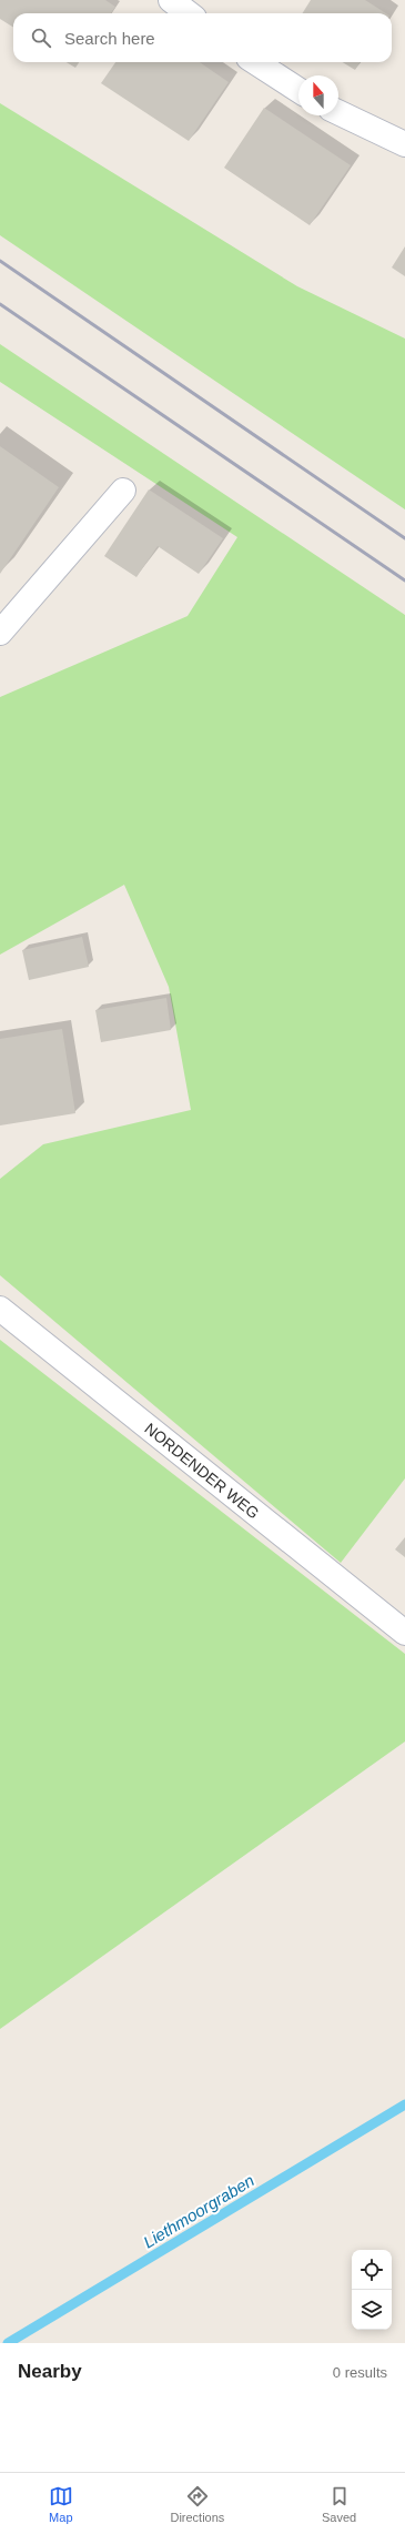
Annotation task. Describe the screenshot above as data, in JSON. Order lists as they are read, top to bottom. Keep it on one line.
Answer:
{"streets":{"street":["NORDENDER WEG"]},"water":["Liethmoorgraben"],"north":"top","page":{"search":"Search here","heading":["Nearby","0 results"],"nav":["Map","Directions","Saved"]}}
